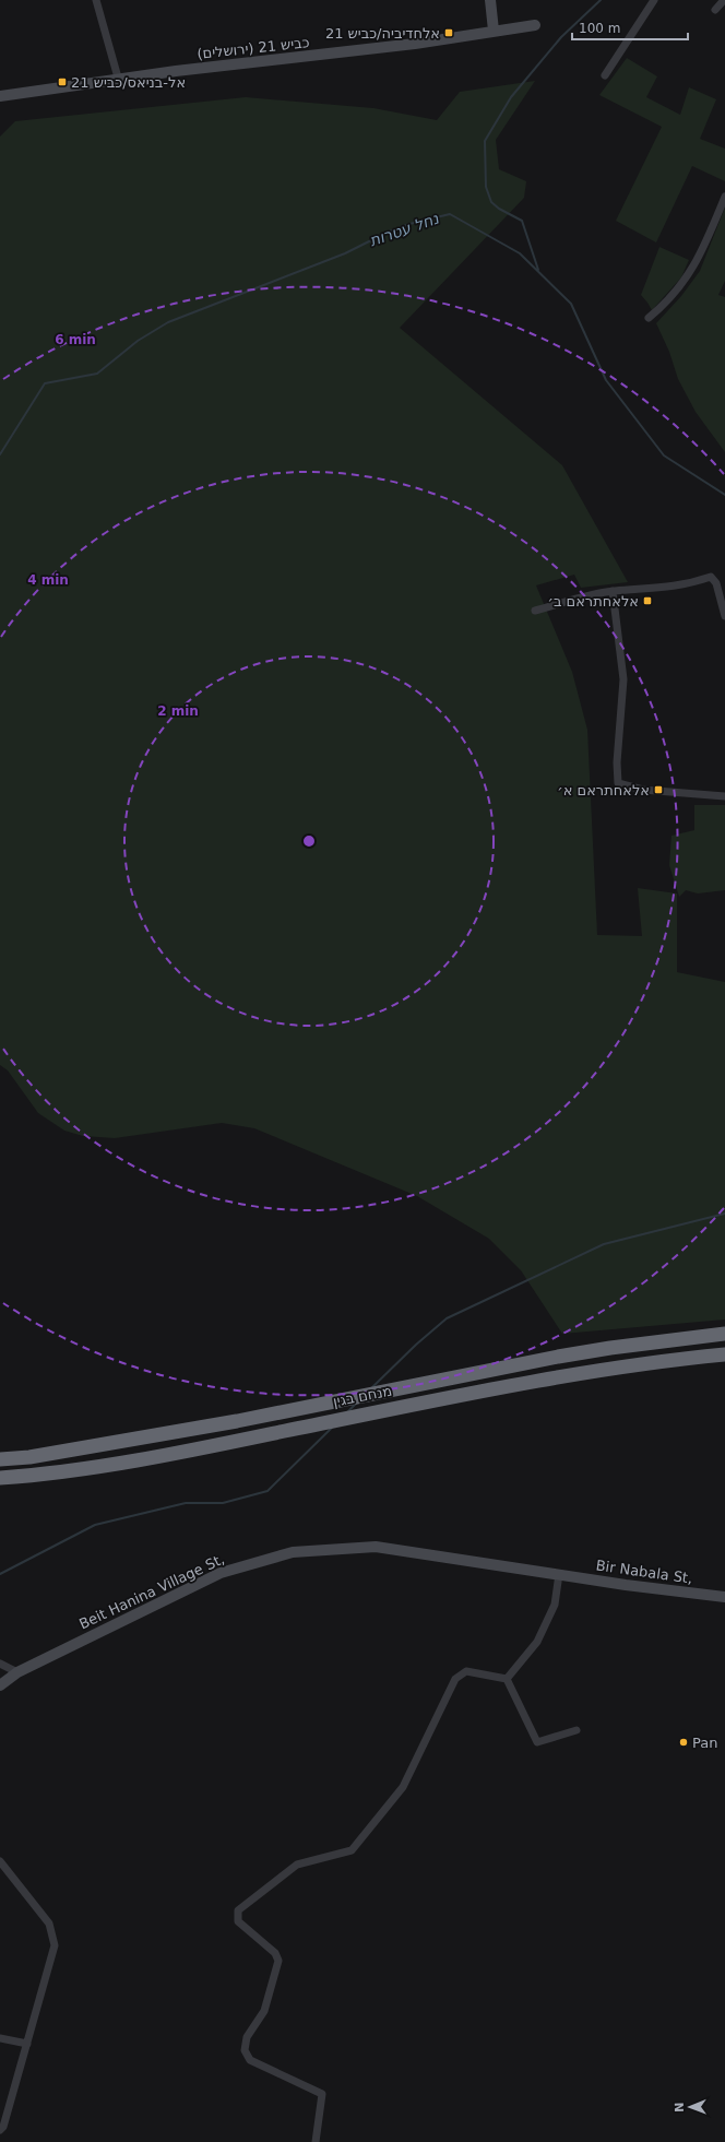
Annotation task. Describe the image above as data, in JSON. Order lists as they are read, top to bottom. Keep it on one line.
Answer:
{"streets":{"highway":["מנחם בגין"],"street":["כביש 21 (ירושלים)","Bir Nabala St,","Beit Hanina Village St,"]},"crossings":[["Bir Nabala St,","Beit Hanina Village St,"]],"water":["נחל עטרות"],"places":{"transit":["אלחדיביה/כביש 21","אל-בניאס/כביש 21","אלאחתראם ב׳","אלאחתראם א׳"],"other":["Pan"]},"scale_bar":"100 m","north":"left","rings":["6 min","4 min","2 min"]}
